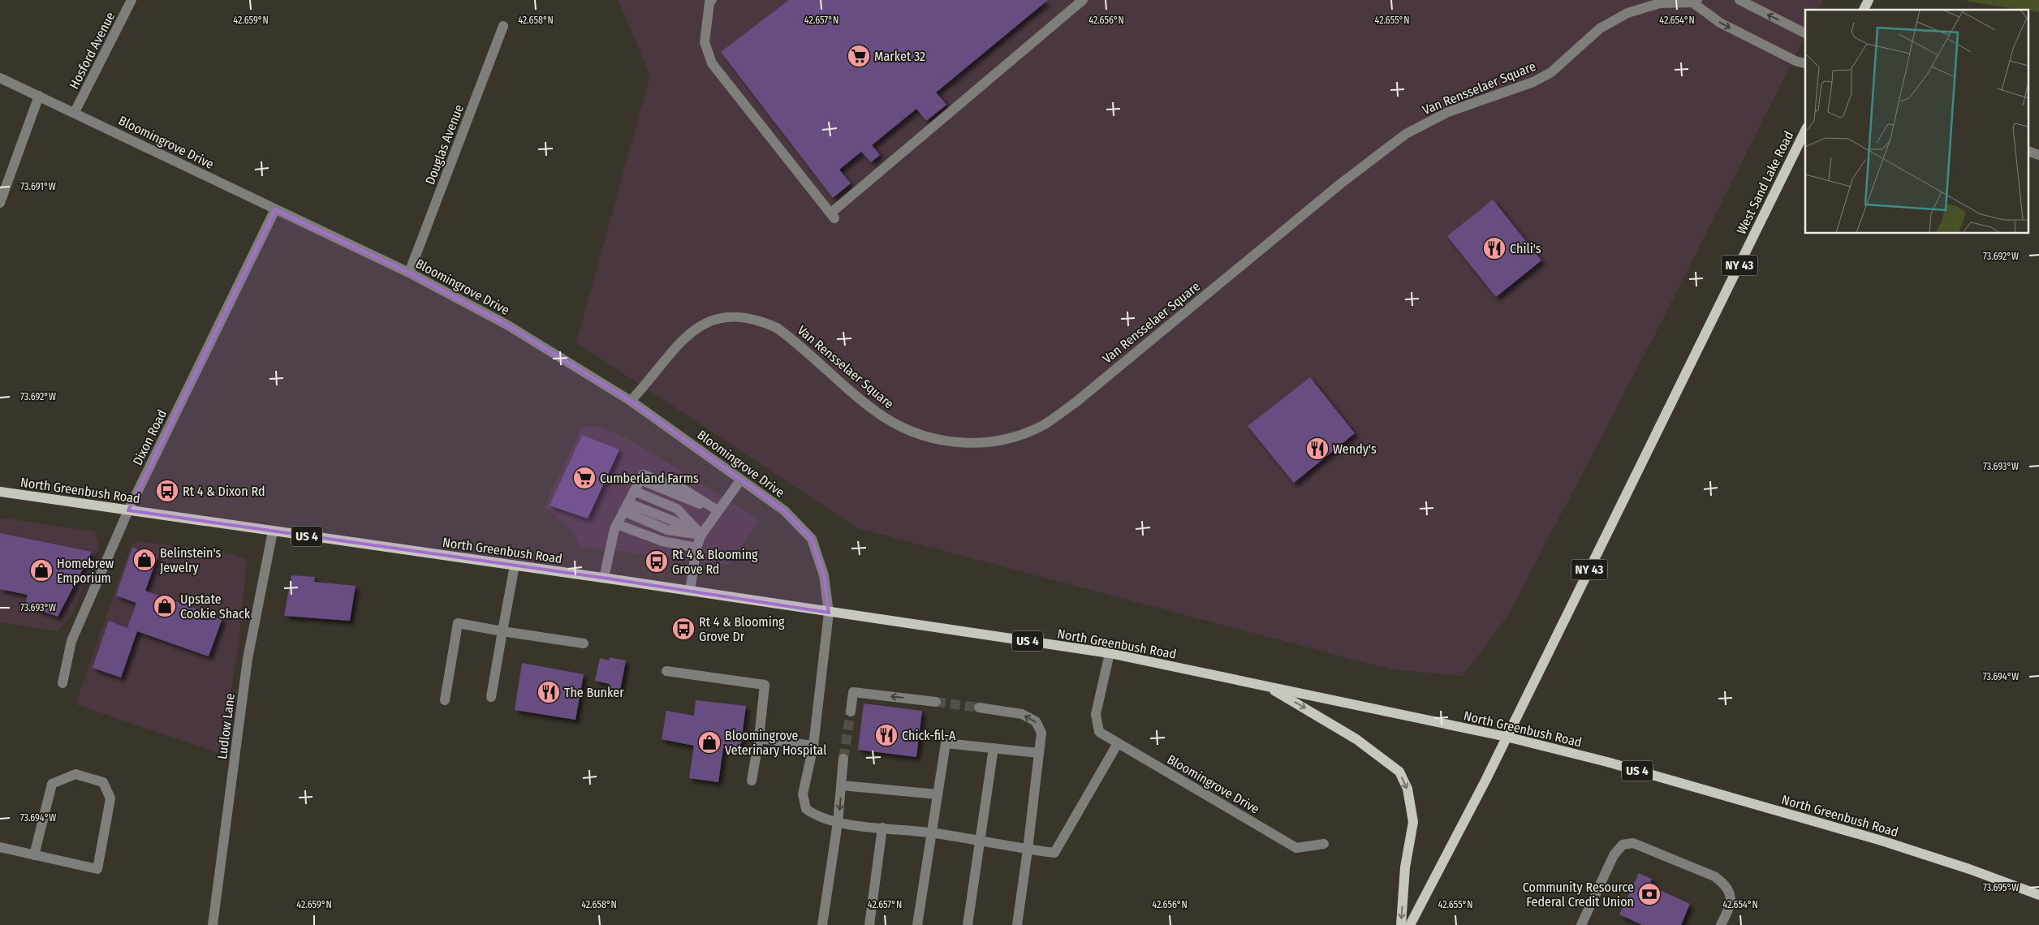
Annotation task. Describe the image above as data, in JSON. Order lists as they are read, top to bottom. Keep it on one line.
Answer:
{"streets":{"main road":["West Sand Lake Road","NY 43","North Greenbush Road","US 4"],"street":["Hosford Avenue","Van Rensselaer Square","Bloomingrove Drive","Douglas Avenue","Dixon Road","Ludlow Lane"]},"crossings":[["Hosford Avenue","Bloomingrove Drive"],["Van Rensselaer Square","Bloomingrove Drive"],["Bloomingrove Drive","Douglas Avenue"],["Bloomingrove Drive","Dixon Road"],["Bloomingrove Drive","North Greenbush Road"],["West Sand Lake Road","NY 43"],["West Sand Lake Road","North Greenbush Road"],["NY 43","North Greenbush Road"],["Dixon Road","North Greenbush Road"],["North Greenbush Road","Ludlow Lane"]],"places":{"supermarket":["Market 32","Cumberland Farms"],"restaurant":["Chili's","Wendy's","The Bunker","Chick-fil-A"],"bus stop":["Rt 4 & Dixon Rd","Rt 4 & Blooming Grove Rd","Rt 4 & Blooming Grove Dr"],"shop":["Belinstein's Jewelry","Homebrew Emporium","Upstate Cookie Shack","Bloomingrove Veterinary Hospital"],"bank":["Community Resource Federal Credit Union"]},"coordinates":["42.659°N","42.658°N","42.657°N","42.656°N","42.655°N","42.654°N","73.691°W","73.692°W","73.693°W","73.694°W","73.695°W"]}
